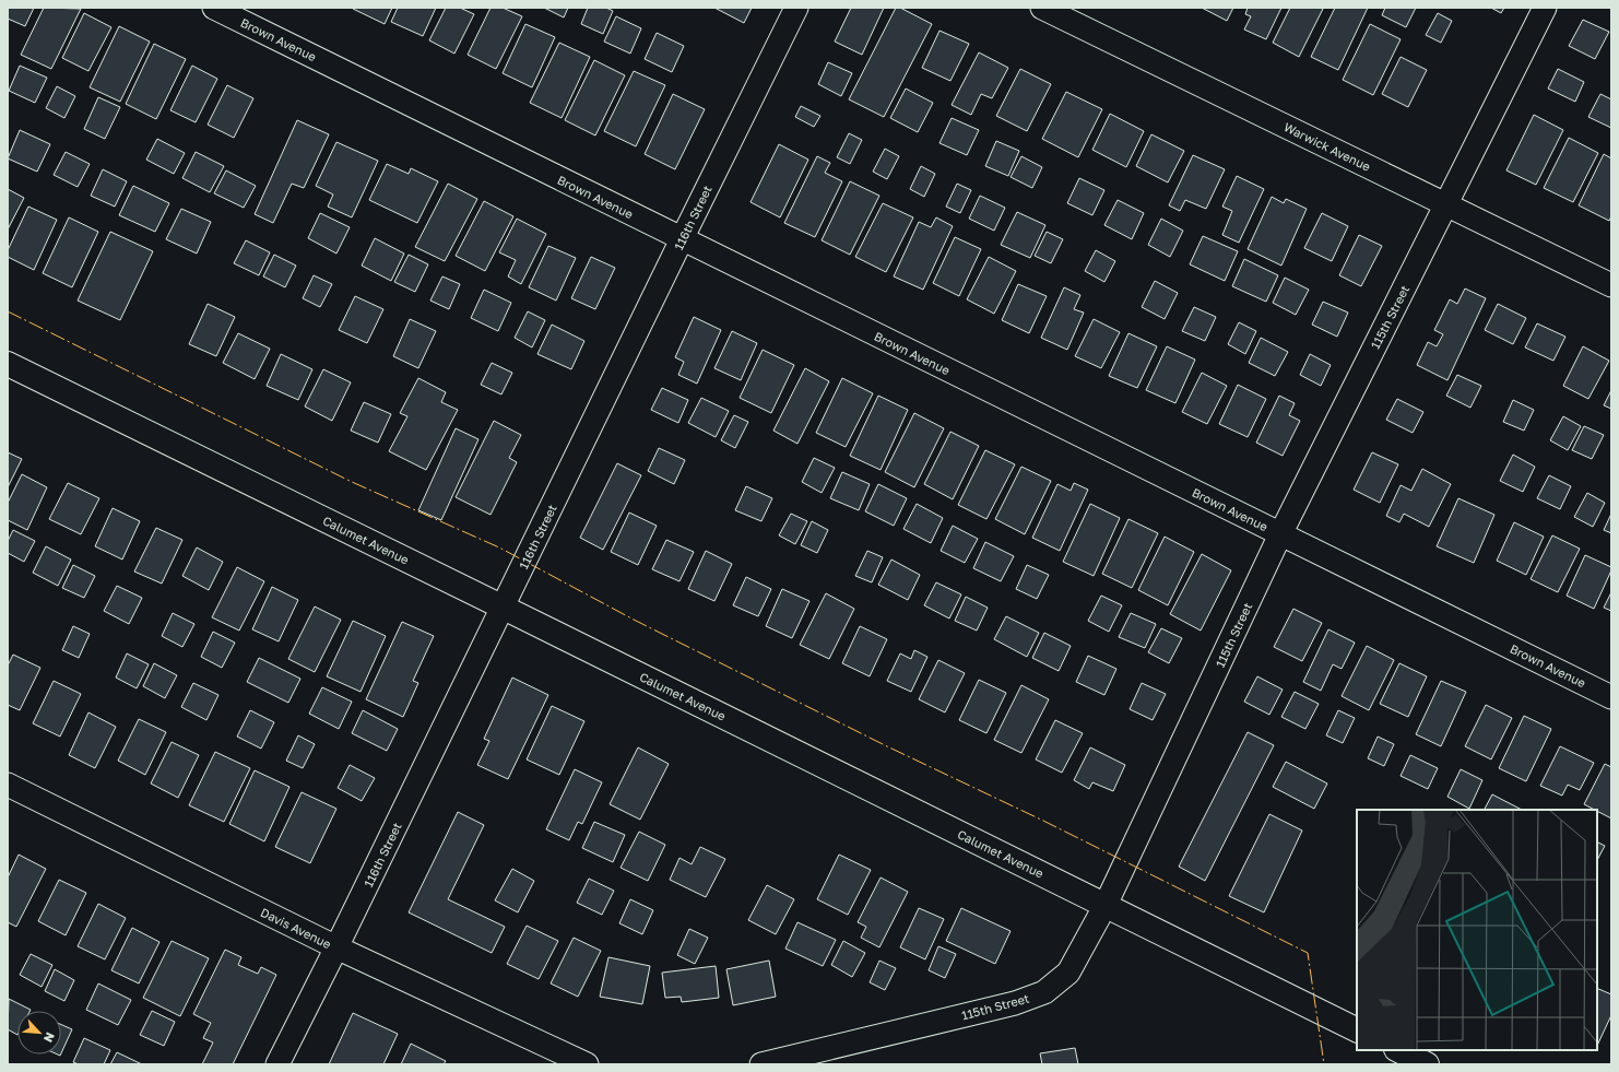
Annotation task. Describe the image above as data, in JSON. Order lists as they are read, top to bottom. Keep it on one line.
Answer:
{"streets":{"main road":["Calumet Avenue"],"street":["Brown Avenue","Warwick Avenue","116th Street","115th Street","Davis Avenue"]},"crossings":[["Brown Avenue","116th Street"],["Brown Avenue","115th Street"],["Warwick Avenue","115th Street"],["116th Street","Calumet Avenue"],["116th Street","Davis Avenue"],["115th Street","Calumet Avenue"]],"north":"bottom right"}
